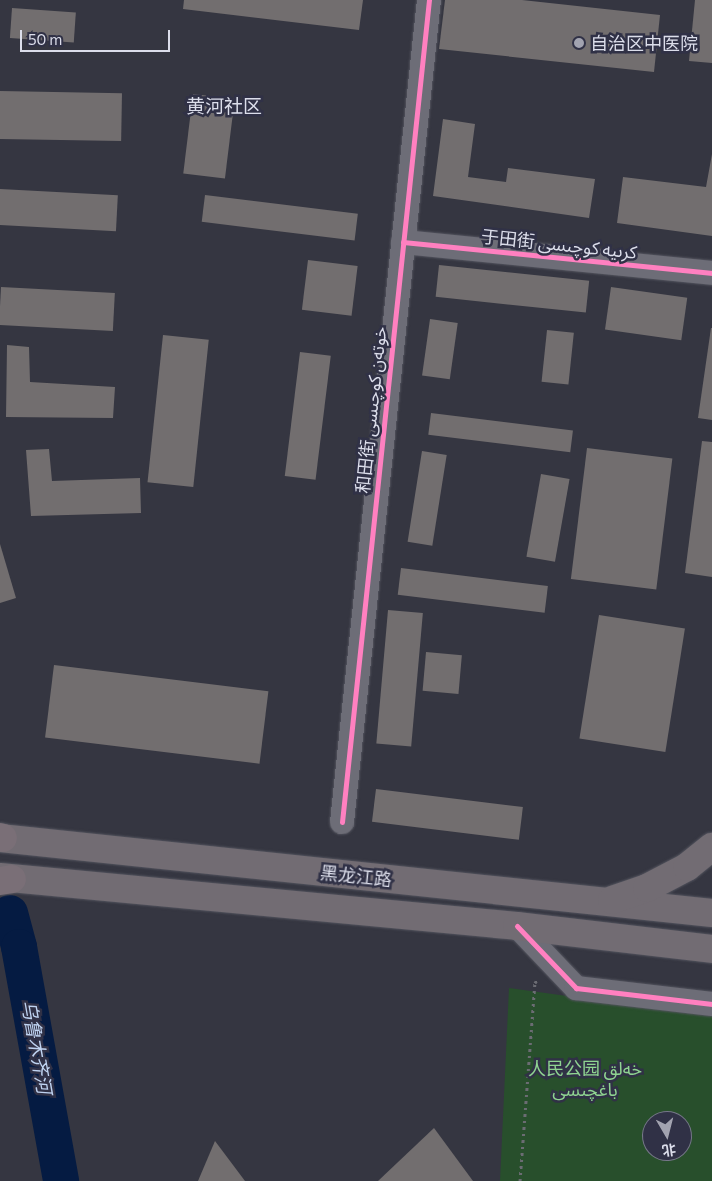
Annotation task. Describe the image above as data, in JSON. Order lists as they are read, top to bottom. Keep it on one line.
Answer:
{"streets":{"main road":["黑龙江路"],"street":["于田街 كرىيە كوچىسى","和田街 خوتەن كوچىسى"]},"crossings":[["于田街 كرىيە كوچىسى","和田街 خوتەن كوچىسى"]],"districts":["黄河社区"],"water":["乌鲁木齐河"],"parks":["人民公园 خەلق باغچىسى"],"places":["自治区中医院"],"scale_bar":"50 m","north":"bottom"}
